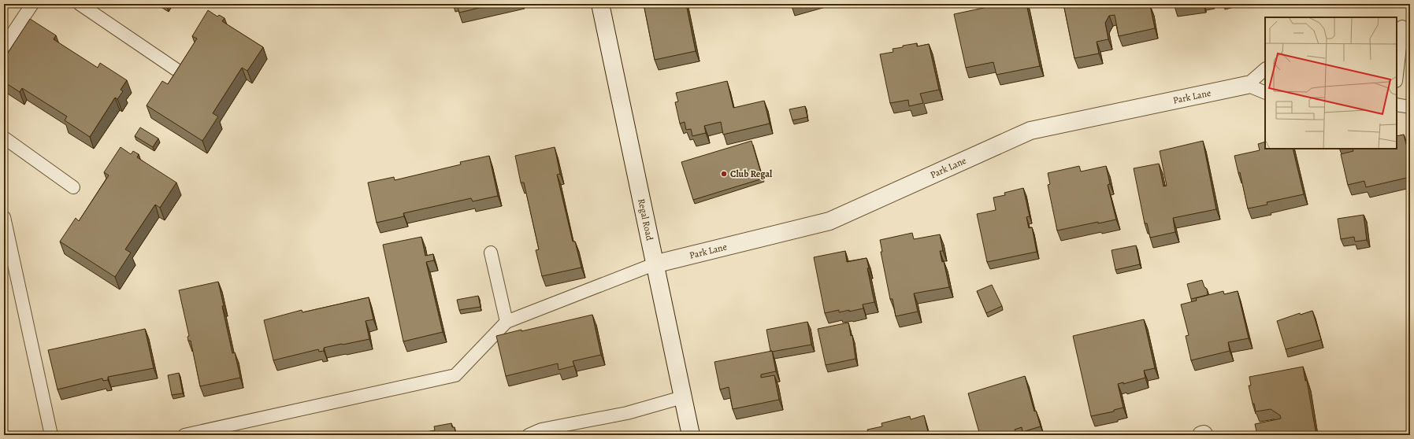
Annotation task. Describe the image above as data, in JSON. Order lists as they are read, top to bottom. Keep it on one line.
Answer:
{"streets":{"street":["Park Lane","Regal Road"]},"crossings":[["Park Lane","Regal Road"]],"places":["Club Regal"]}
